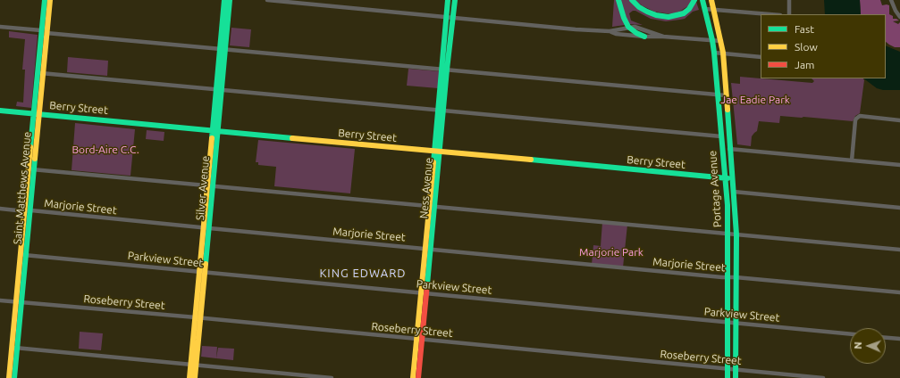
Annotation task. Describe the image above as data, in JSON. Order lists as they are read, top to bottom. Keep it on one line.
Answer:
{"streets":{"main road":["Berry Street","Saint Matthews Avenue","Silver Avenue","Ness Avenue","Portage Avenue"],"street":["Marjorie Street","Parkview Street","Roseberry Street"]},"crossings":[["Berry Street","Saint Matthews Avenue"],["Berry Street","Silver Avenue"],["Berry Street","Ness Avenue"],["Berry Street","Portage Avenue"],["Saint Matthews Avenue","Marjorie Street"],["Saint Matthews Avenue","Parkview Street"],["Saint Matthews Avenue","Roseberry Street"],["Silver Avenue","Marjorie Street"],["Silver Avenue","Parkview Street"],["Silver Avenue","Roseberry Street"],["Ness Avenue","Marjorie Street"],["Ness Avenue","Parkview Street"],["Ness Avenue","Roseberry Street"],["Portage Avenue","Marjorie Street"],["Portage Avenue","Parkview Street"],["Portage Avenue","Roseberry Street"]],"districts":["KING EDWARD"],"parks":["Jae Eadie Park","Bord-Aire C.C.","Marjorie Park"],"legend":["Fast","Slow","Jam"],"north":"left"}
